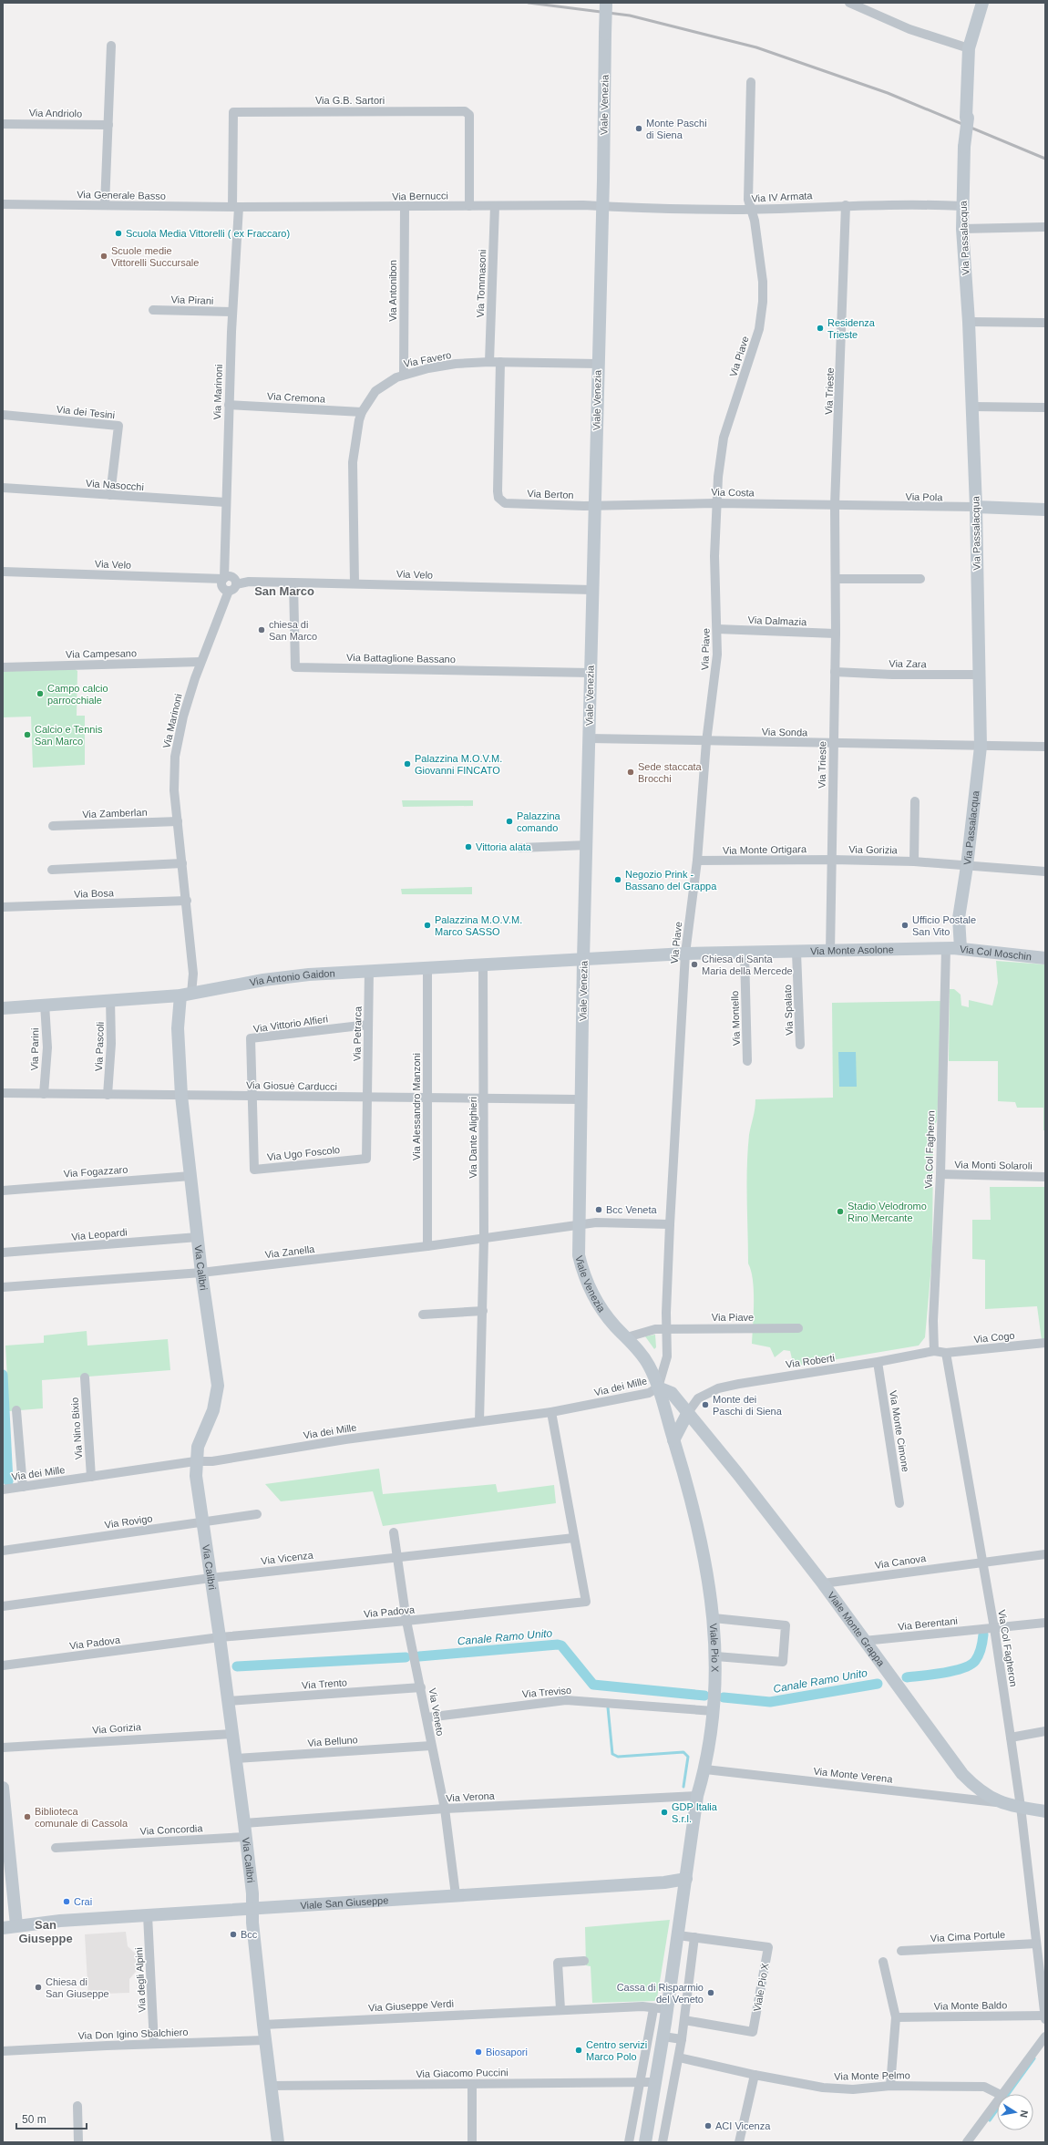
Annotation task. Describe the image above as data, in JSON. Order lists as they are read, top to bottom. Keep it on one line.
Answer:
{"streets":{"street":["Via G.B. Sartori","Viale Venezia","Via Andriolo","Via Generale Basso","Via Bernucci","Via IV Armata","Via Passalacqua","Via Tommasoni","Via Antonibon","Via Pirani","Via Piave","Via Favero","Via Trieste","Via Marinoni","Via Cremona","Via dei Tesini","Via Nasocchi","Via Costa","Via Berton","Via Pola","Via Velo","Via Dalmazia","Via Campesano","Via Battaglione Bassano","Via Zara","Via Sonda","Via Zamberlan","Via Monte Ortigara","Via Gorizia","Via Bosa","Via Monte Asolone","Via Col Moschin","Via Antonio Gaidon","Via Spalato","Via Montello","Via Vittorio Alfieri","Via Petrarca","Via Pascoli","Via Parini","Via Giosuè Carducci","Via Alessandro Manzoni","Via Dante Alighieri","Via Col Fagheron","Via Ugo Foscolo","Via Monti Solaroli","Via Fogazzaro","Via Leopardi","Via Zanella","Via Calibri","Via Cogo","Via Roberti","Via dei Mille","Via Nino Bixio","Via Monte Cimone","Via Rovigo","Via Vicenza","Via Canova","Via Padova","Via Berentani","Viale Monte Grappa","Viale Pio X","Via Trento","Via Treviso","Via Veneto","Via Belluno","Via Monte Verena","Via Verona","Via Concordia","Viale San Giuseppe","Via Cima Portule","Via degli Alpini","Via Giuseppe Verdi","Via Monte Baldo","Via Don Igino Sbalchiero","Via Giacomo Puccini","Via Monte Pelmo"]},"crossings":[["Via G.B. Sartori","Via Generale Basso"],["Via G.B. Sartori","Via Bernucci"],["Via G.B. Sartori","Via Marinoni"],["Viale Venezia","Via Bernucci"],["Viale Venezia","Via IV Armata"],["Viale Venezia","Via Piave"],["Viale Venezia","Via Favero"],["Viale Venezia","Via Costa"],["Viale Venezia","Via Berton"],["Viale Venezia","Via Velo"],["Viale Venezia","Via Battaglione Bassano"],["Viale Venezia","Via Sonda"],["Viale Venezia","Via Monte Asolone"],["Viale Venezia","Via Antonio Gaidon"],["Viale Venezia","Via Giosuè Carducci"],["Viale Venezia","Via Zanella"],["Viale Venezia","Viale Pio X"],["Via Generale Basso","Via Bernucci"],["Via Generale Basso","Via Marinoni"],["Via Bernucci","Via IV Armata"],["Via Bernucci","Via Tommasoni"],["Via Bernucci","Via Antonibon"],["Via Bernucci","Via Marinoni"],["Via IV Armata","Via Passalacqua"],["Via IV Armata","Via Piave"],["Via IV Armata","Via Trieste"],["Via Passalacqua","Via Pola"],["Via Passalacqua","Via Zara"],["Via Passalacqua","Via Sonda"],["Via Passalacqua","Via Gorizia"],["Via Tommasoni","Via Favero"],["Via Antonibon","Via Favero"],["Via Pirani","Via Marinoni"],["Via Piave","Via Costa"],["Via Piave","Via Dalmazia"],["Via Piave","Via Sonda"],["Via Piave","Via Monte Ortigara"],["Via Piave","Via Monte Asolone"],["Via Piave","Via dei Mille"],["Via Piave","Viale Monte Grappa"],["Via Piave","Viale Pio X"],["Via Favero","Via Cremona"],["Via Favero","Via Berton"],["Via Favero","Via Velo"],["Via Trieste","Via Costa"],["Via Trieste","Via Dalmazia"],["Via Trieste","Via Zara"],["Via Trieste","Via Sonda"],["Via Trieste","Via Monte Ortigara"],["Via Trieste","Via Gorizia"],["Via Trieste","Via Monte Asolone"],["Via Marinoni","Via Cremona"],["Via Marinoni","Via Nasocchi"],["Via Marinoni","Via Velo"],["Via Marinoni","Via Campesano"],["Via Marinoni","Via Zamberlan"],["Via Marinoni","Via Bosa"],["Via Marinoni","Via Antonio Gaidon"],["Via Marinoni","Via Calibri"],["Via dei Tesini","Via Nasocchi"],["Via Costa","Via Berton"],["Via Costa","Via Pola"],["Via Velo","Via Battaglione Bassano"],["Via Monte Ortigara","Via Gorizia"],["Via Gorizia","Via Calibri"],["Via Monte Asolone","Via Col Moschin"],["Via Monte Asolone","Via Antonio Gaidon"],["Via Monte Asolone","Via Spalato"],["Via Monte Asolone","Via Montello"],["Via Monte Asolone","Via Col Fagheron"],["Via Col Moschin","Via Col Fagheron"],["Via Antonio Gaidon","Via Petrarca"],["Via Antonio Gaidon","Via Pascoli"],["Via Antonio Gaidon","Via Parini"],["Via Antonio Gaidon","Via Alessandro Manzoni"],["Via Antonio Gaidon","Via Dante Alighieri"],["Via Antonio Gaidon","Via Calibri"],["Via Vittorio Alfieri","Via Petrarca"],["Via Vittorio Alfieri","Via Giosuè Carducci"],["Via Vittorio Alfieri","Via Ugo Foscolo"],["Via Petrarca","Via Giosuè Carducci"],["Via Petrarca","Via Ugo Foscolo"],["Via Pascoli","Via Giosuè Carducci"],["Via Parini","Via Giosuè Carducci"],["Via Giosuè Carducci","Via Alessandro Manzoni"],["Via Giosuè Carducci","Via Dante Alighieri"],["Via Giosuè Carducci","Via Ugo Foscolo"],["Via Giosuè Carducci","Via Calibri"],["Via Alessandro Manzoni","Via Zanella"],["Via Dante Alighieri","Via Zanella"],["Via Dante Alighieri","Via dei Mille"],["Via Col Fagheron","Via Monti Solaroli"],["Via Col Fagheron","Via Cogo"],["Via Col Fagheron","Via Roberti"],["Via Col Fagheron","Via Canova"],["Via Col Fagheron","Via Berentani"],["Via Col Fagheron","Viale Monte Grappa"],["Via Col Fagheron","Via Cima Portule"],["Via Col Fagheron","Via Monte Baldo"],["Via Fogazzaro","Via Calibri"],["Via Leopardi","Via Calibri"],["Via Zanella","Via Calibri"],["Via Calibri","Via dei Mille"],["Via Calibri","Via Rovigo"],["Via Calibri","Via Vicenza"],["Via Calibri","Via Padova"],["Via Calibri","Via Trento"],["Via Calibri","Via Belluno"],["Via Calibri","Via Verona"],["Via Calibri","Via Concordia"],["Via Calibri","Viale San Giuseppe"],["Via Calibri","Via Giuseppe Verdi"],["Via Calibri","Via Don Igino Sbalchiero"],["Via Calibri","Via Giacomo Puccini"],["Via Cogo","Via Roberti"],["Via Roberti","Via Monte Cimone"],["Via Roberti","Viale Monte Grappa"],["Via dei Mille","Via Nino Bixio"],["Via dei Mille","Via Padova"],["Via dei Mille","Viale Monte Grappa"],["Via dei Mille","Viale Pio X"],["Via Vicenza","Via Padova"],["Via Vicenza","Via Veneto"],["Via Canova","Viale Monte Grappa"],["Via Padova","Via Veneto"],["Via Berentani","Viale Monte Grappa"],["Viale Monte Grappa","Viale Pio X"],["Viale Monte Grappa","Via Monte Verena"],["Viale Pio X","Via Treviso"],["Viale Pio X","Via Monte Verena"],["Viale Pio X","Via Verona"],["Viale Pio X","Viale San Giuseppe"],["Viale Pio X","Via Giuseppe Verdi"],["Viale Pio X","Via Giacomo Puccini"],["Via Trento","Via Veneto"],["Via Treviso","Via Veneto"],["Via Veneto","Via Belluno"],["Via Veneto","Via Verona"],["Via Veneto","Viale San Giuseppe"],["Viale San Giuseppe","Via degli Alpini"],["Via degli Alpini","Via Don Igino Sbalchiero"]],"districts":["San Marco","San Giuseppe"],"water":["Canale Ramo Unito"],"places":["Monte Paschi di Siena","Scuola Media Vittorelli ( ex Fraccaro)","Scuole medie Vittorelli Succursale","Residenza Trieste","chiesa di San Marco","Campo calcio parrocchiale","Calcio e Tennis San Marco","Palazzina M.O.V.M. Giovanni FINCATO","Sede staccata Brocchi","Palazzina comando","Vittoria alata","Negozio Prink - Bassano del Grappa","Palazzina M.O.V.M. Marco SASSO","Ufficio Postale San Vito","Chiesa di Santa Maria della Mercede","Bcc Veneta","Stadio Velodromo Rino Mercante","Monte dei Paschi di Siena","GDP Italia S.r.l.","Biblioteca comunale di Cassola","Crai","Bcc","Chiesa di San Giuseppe","Cassa di Risparmio del Veneto","Centro servizi Marco Polo","Biosapori","ACI Vicenza"],"scale_bar":"50 m","north":"right"}
